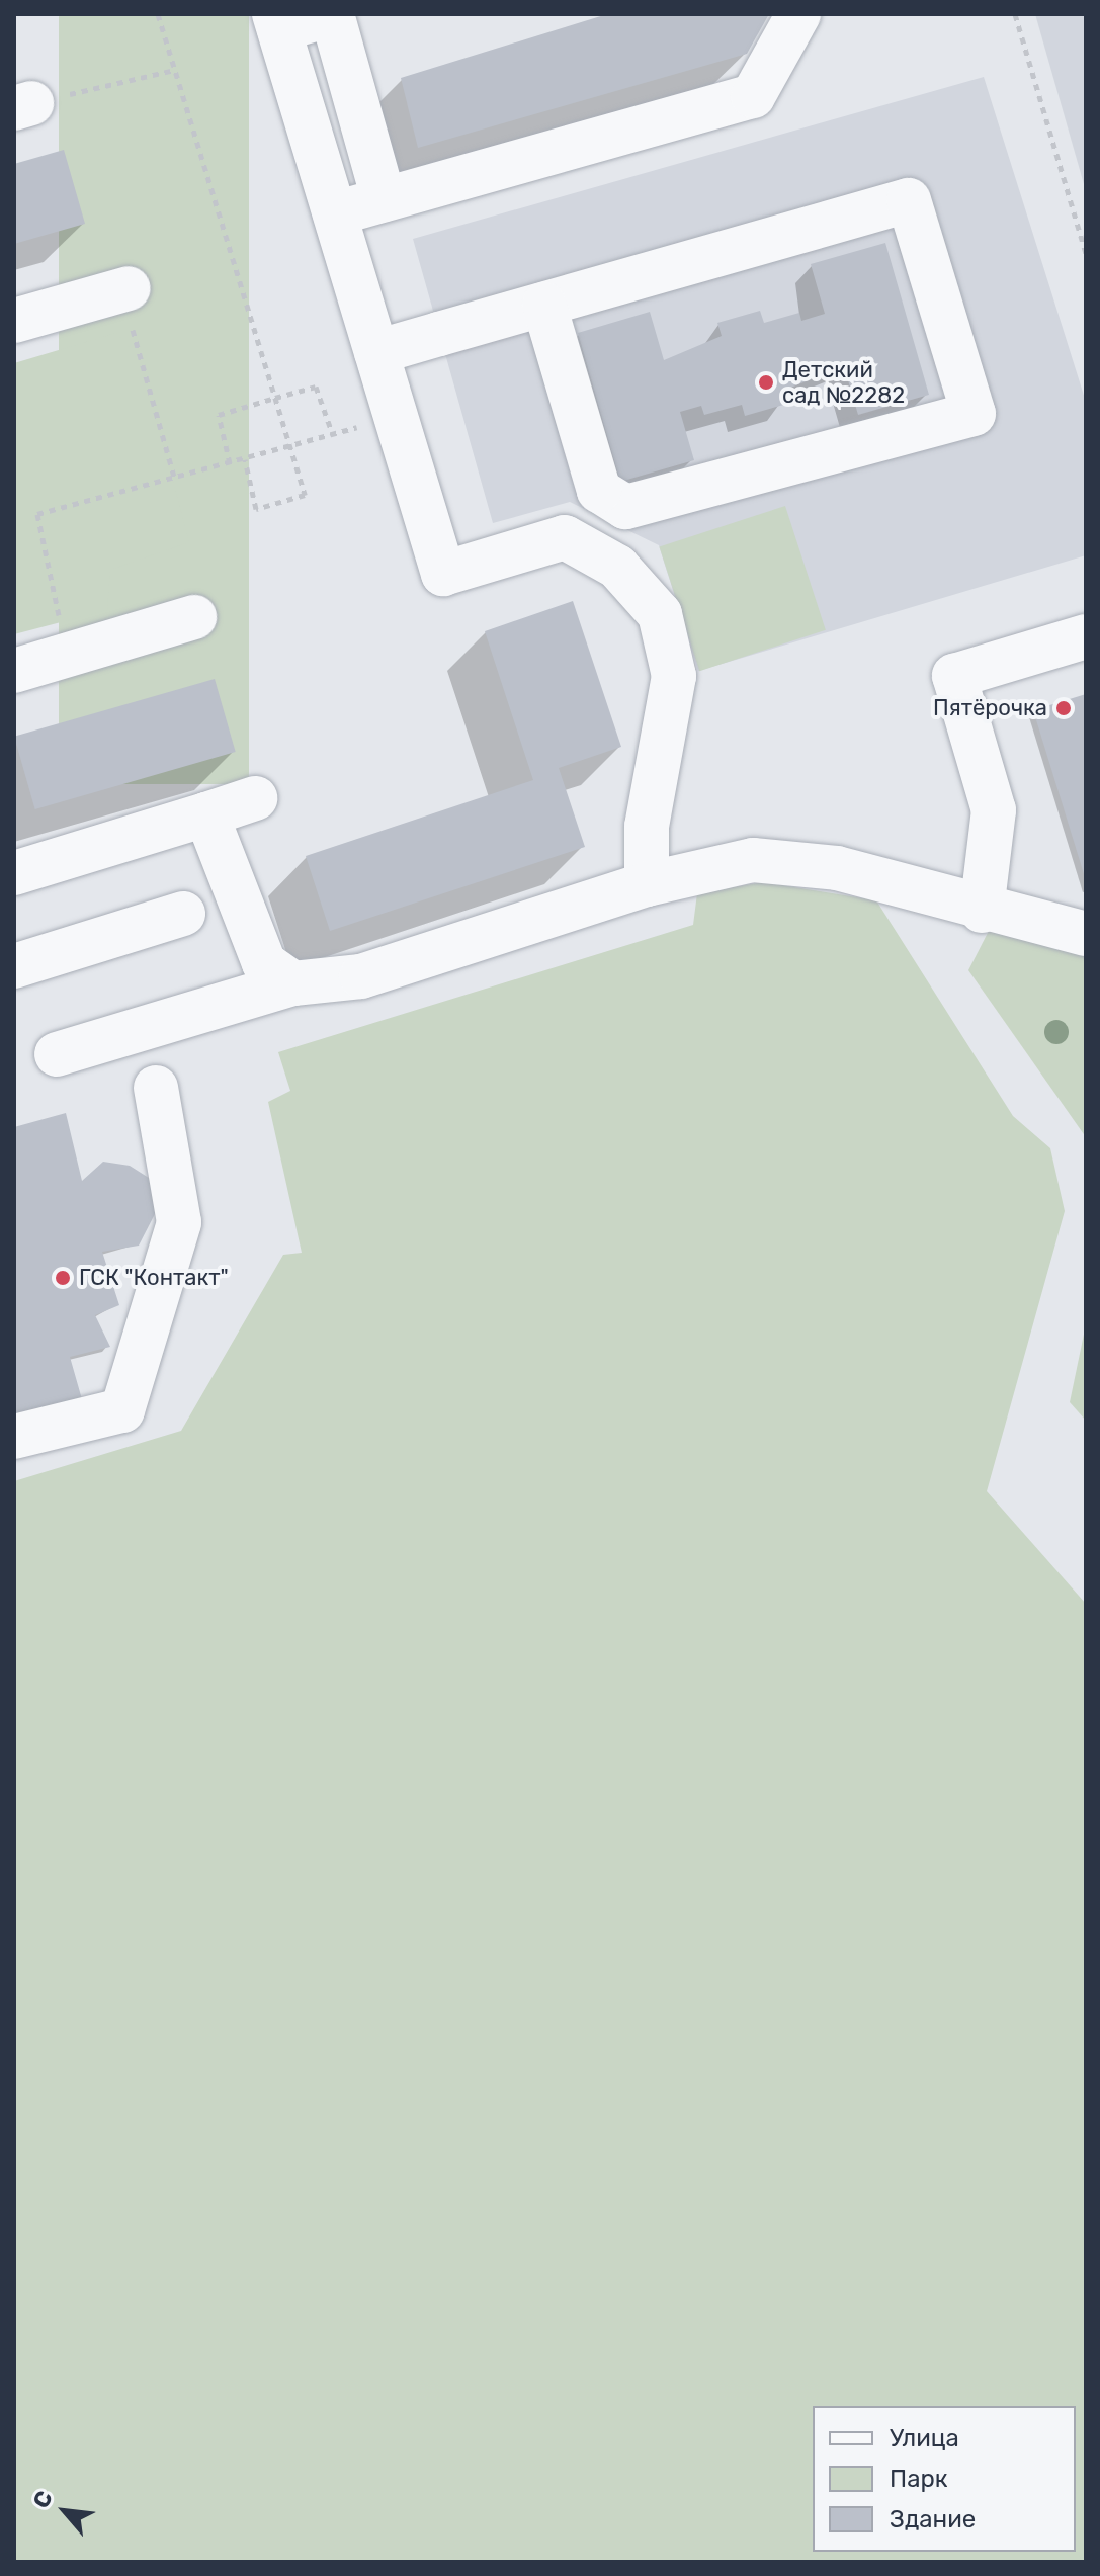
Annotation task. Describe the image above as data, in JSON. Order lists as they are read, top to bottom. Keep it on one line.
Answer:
{"places":["Детский сад №2282","Пятёрочка","ГСК \"Контакт\""],"legend":["Улица","Парк","Здание"],"north":"top left"}
